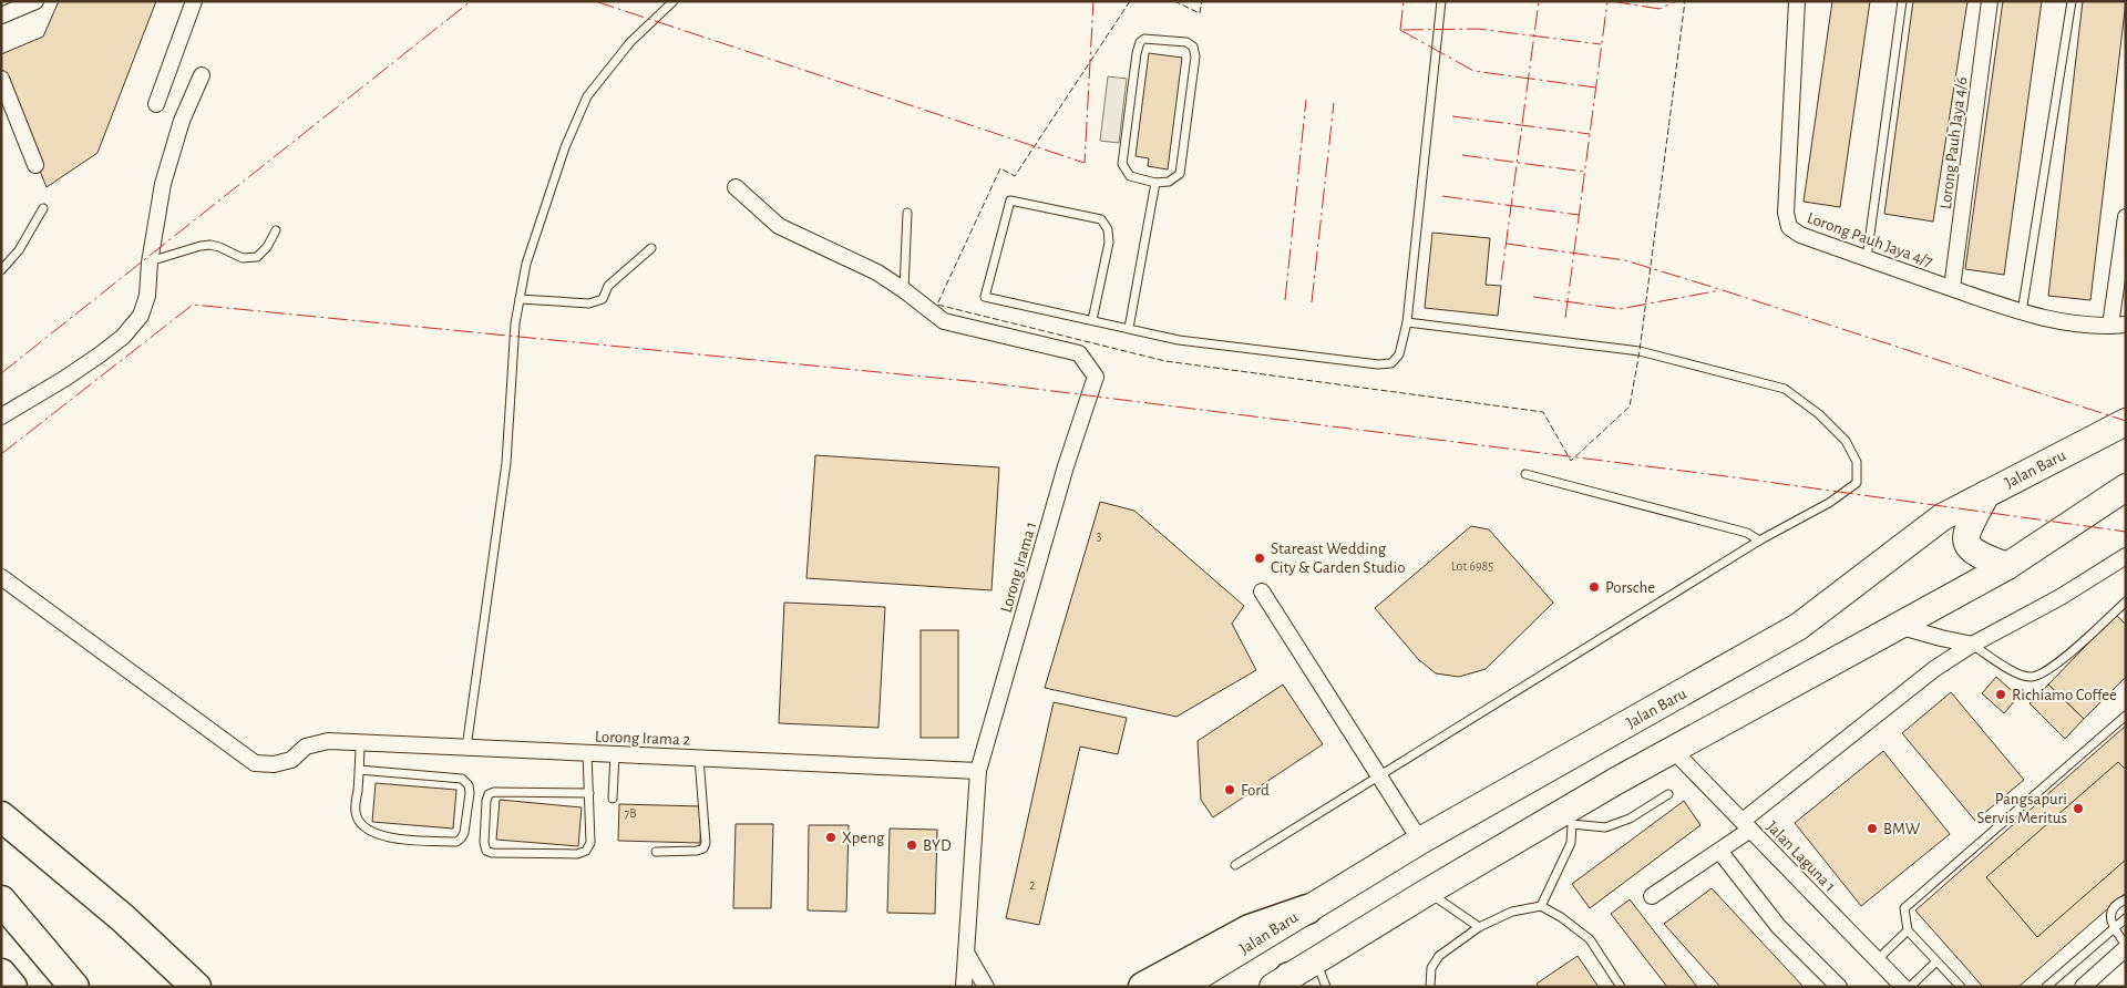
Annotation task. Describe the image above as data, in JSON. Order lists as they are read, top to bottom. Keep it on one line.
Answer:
{"streets":{"highway":["Jalan Baru"],"street":["Lorong Pauh Jaya 4/6","Lorong Pauh Jaya 4/7","Lorong Irama 1","Lorong Irama 2","Jalan Laguna 1"]},"crossings":[["Lorong Pauh Jaya 4/6","Lorong Pauh Jaya 4/7"],["Lorong Irama 1","Lorong Irama 2"]],"places":["Stareast Wedding City & Garden Studio","Porsche","Richiamo Coffee","Ford","Pangsapuri Servis Meritus","BMW","Xpeng","BYD"],"house_numbers":["3","Lot 6985","7B","2"]}
